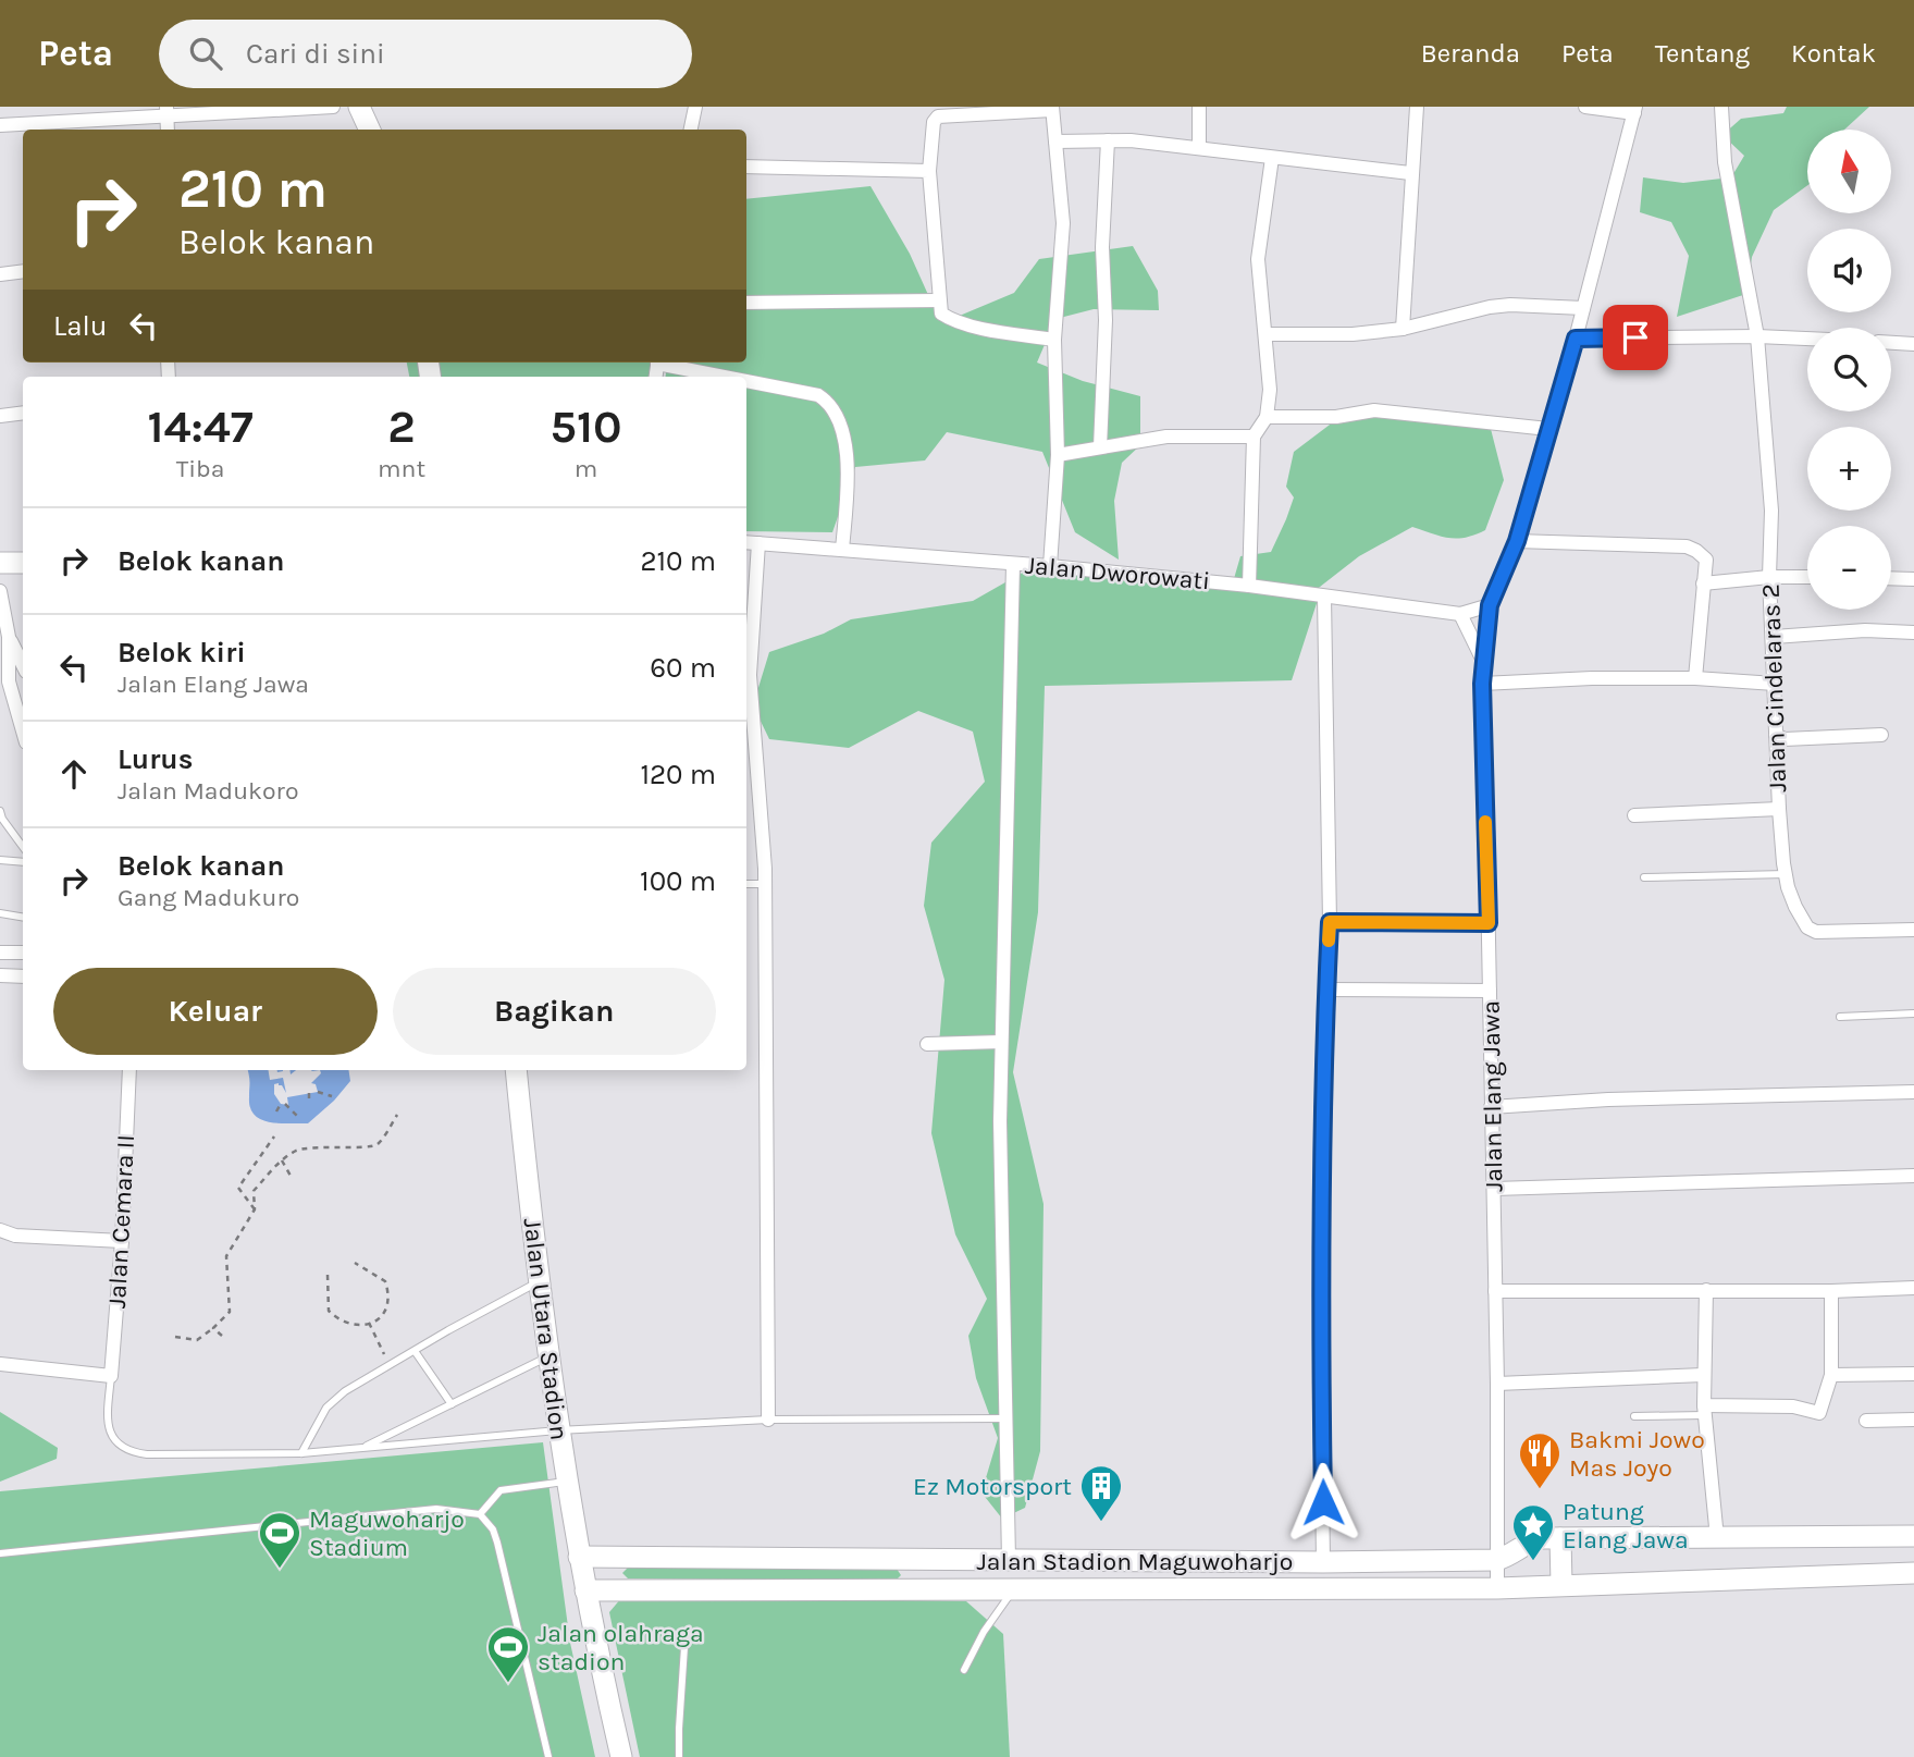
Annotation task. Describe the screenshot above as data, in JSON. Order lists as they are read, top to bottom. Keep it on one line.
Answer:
{"streets":{"main road":["Jalan Utara Stadion","Jalan Stadion Maguwoharjo"],"street":["Jalan Dworowati","Jalan Cindelaras 2","Jalan Elang Jawa","Jalan Cemara II"]},"crossings":[["Jalan Dworowati","Jalan Elang Jawa"],["Jalan Elang Jawa","Jalan Stadion Maguwoharjo"],["Jalan Utara Stadion","Jalan Stadion Maguwoharjo"]],"places":{"restaurant":["Bakmi Jowo Mas Joyo"],"building":["Ez Motorsport"],"place":["Patung Elang Jawa"],"sports":["Maguwoharjo Stadium","Jalan olahraga stadion"]},"north":"top","page":{"header":"Peta","search":"Cari di sini","nav":["Beranda","Peta","Tentang","Kontak"],"map_buttons":["+","−"],"turn":["210 m","Belok kanan"],"then":"Lalu","eta":["14:47","Tiba","2","mnt","510","m"],"list":[{"name":"Belok kanan","value":"210 m"},{"name":"Belok kiri","note":"Jalan Elang Jawa","value":"60 m"},{"name":"Lurus","note":"Jalan Madukoro","value":"120 m"},{"name":"Belok kanan","note":"Gang Madukuro","value":"100 m"}],"buttons":["Keluar","Bagikan"]}}
